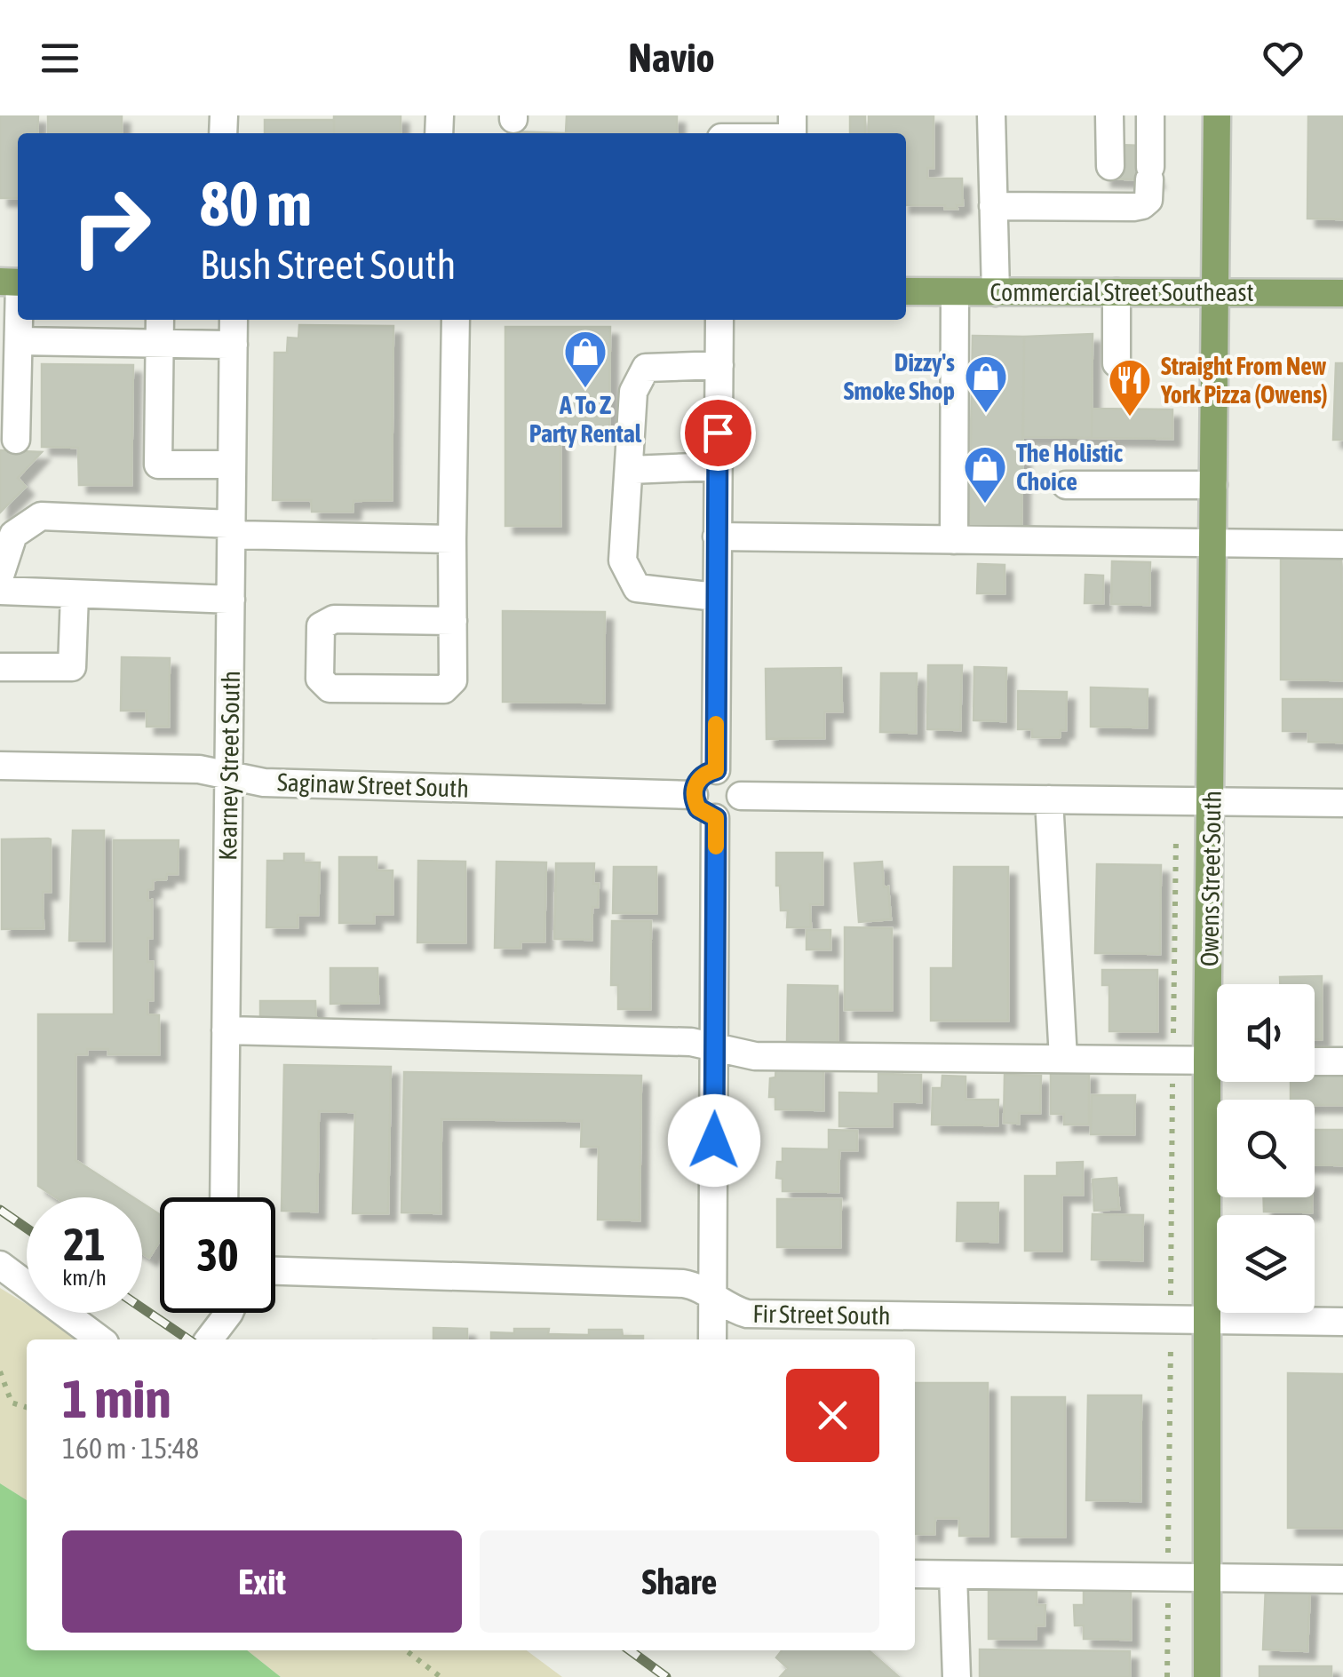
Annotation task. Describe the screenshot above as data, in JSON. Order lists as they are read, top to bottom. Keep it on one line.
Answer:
{"streets":{"main road":["Commercial Street Southeast","Owens Street South"],"street":["Kearney Street South","Saginaw Street South","Fir Street South"]},"crossings":[["Commercial Street Southeast","Owens Street South"],["Kearney Street South","Saginaw Street South"],["Owens Street South","Fir Street South"]],"places":{"shop":["A To Z Party Rental","Dizzy's Smoke Shop","The Holistic Choice"],"restaurant":["Straight From New York Pizza (Owens)"]},"page":{"header":"Navio","turn":["80 m","Bush Street South"],"speed":"21 km/h","limit":"30","heading":["1 min","160 m · 15:48"],"buttons":["Exit","Share"]}}
